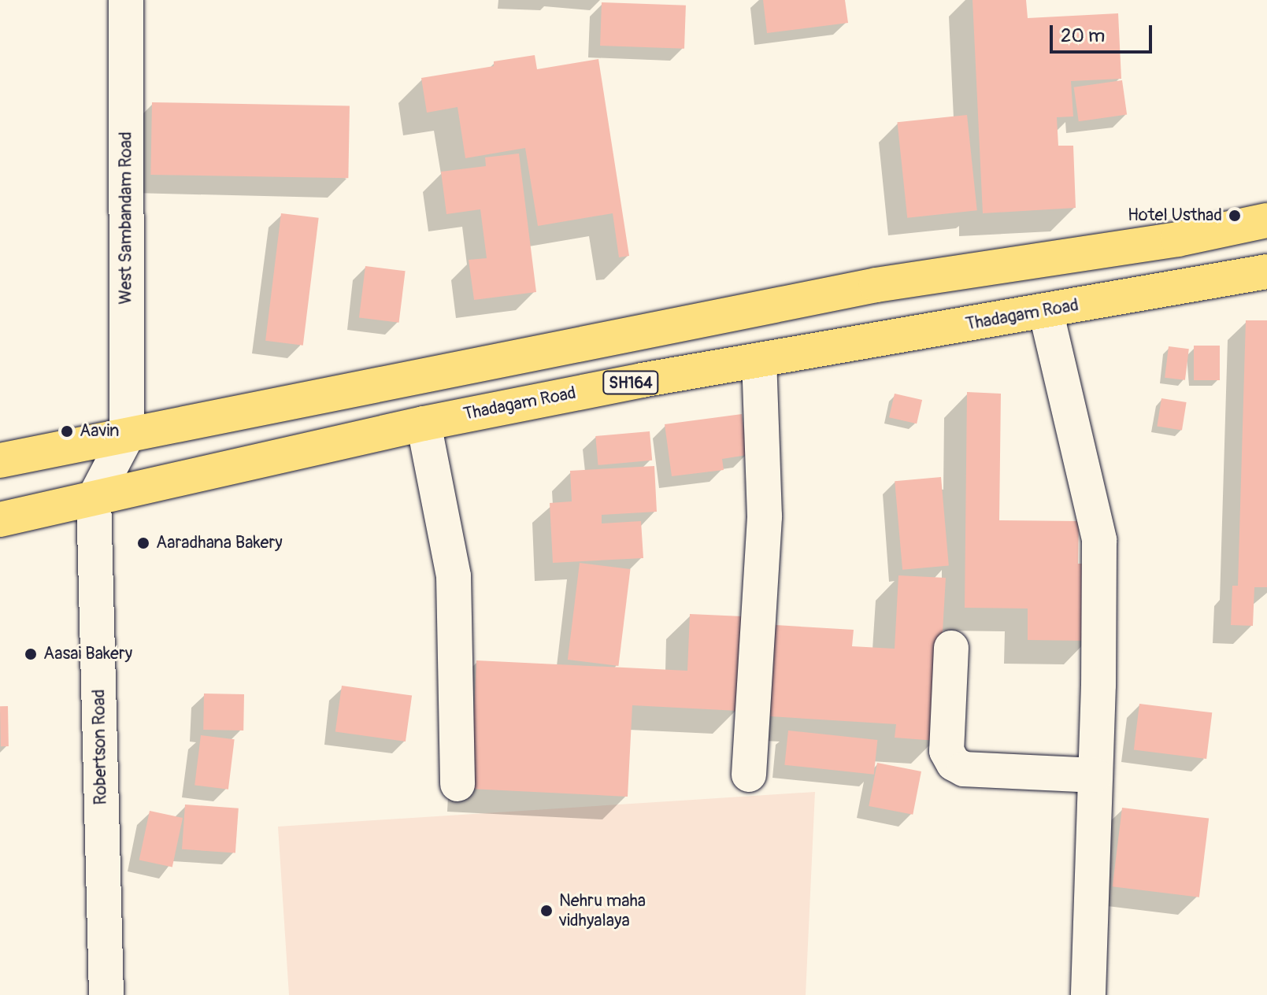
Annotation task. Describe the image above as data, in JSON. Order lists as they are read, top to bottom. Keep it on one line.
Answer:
{"streets":{"main road":["Thadagam Road","SH164"],"street":["West Sambandam Road","Robertson Road"]},"crossings":[["Thadagam Road","Robertson Road"]],"places":["Hotel Usthad","Aavin","Aaradhana Bakery","Aasai Bakery","Nehru maha vidhyalaya"],"scale_bar":"20 m"}
